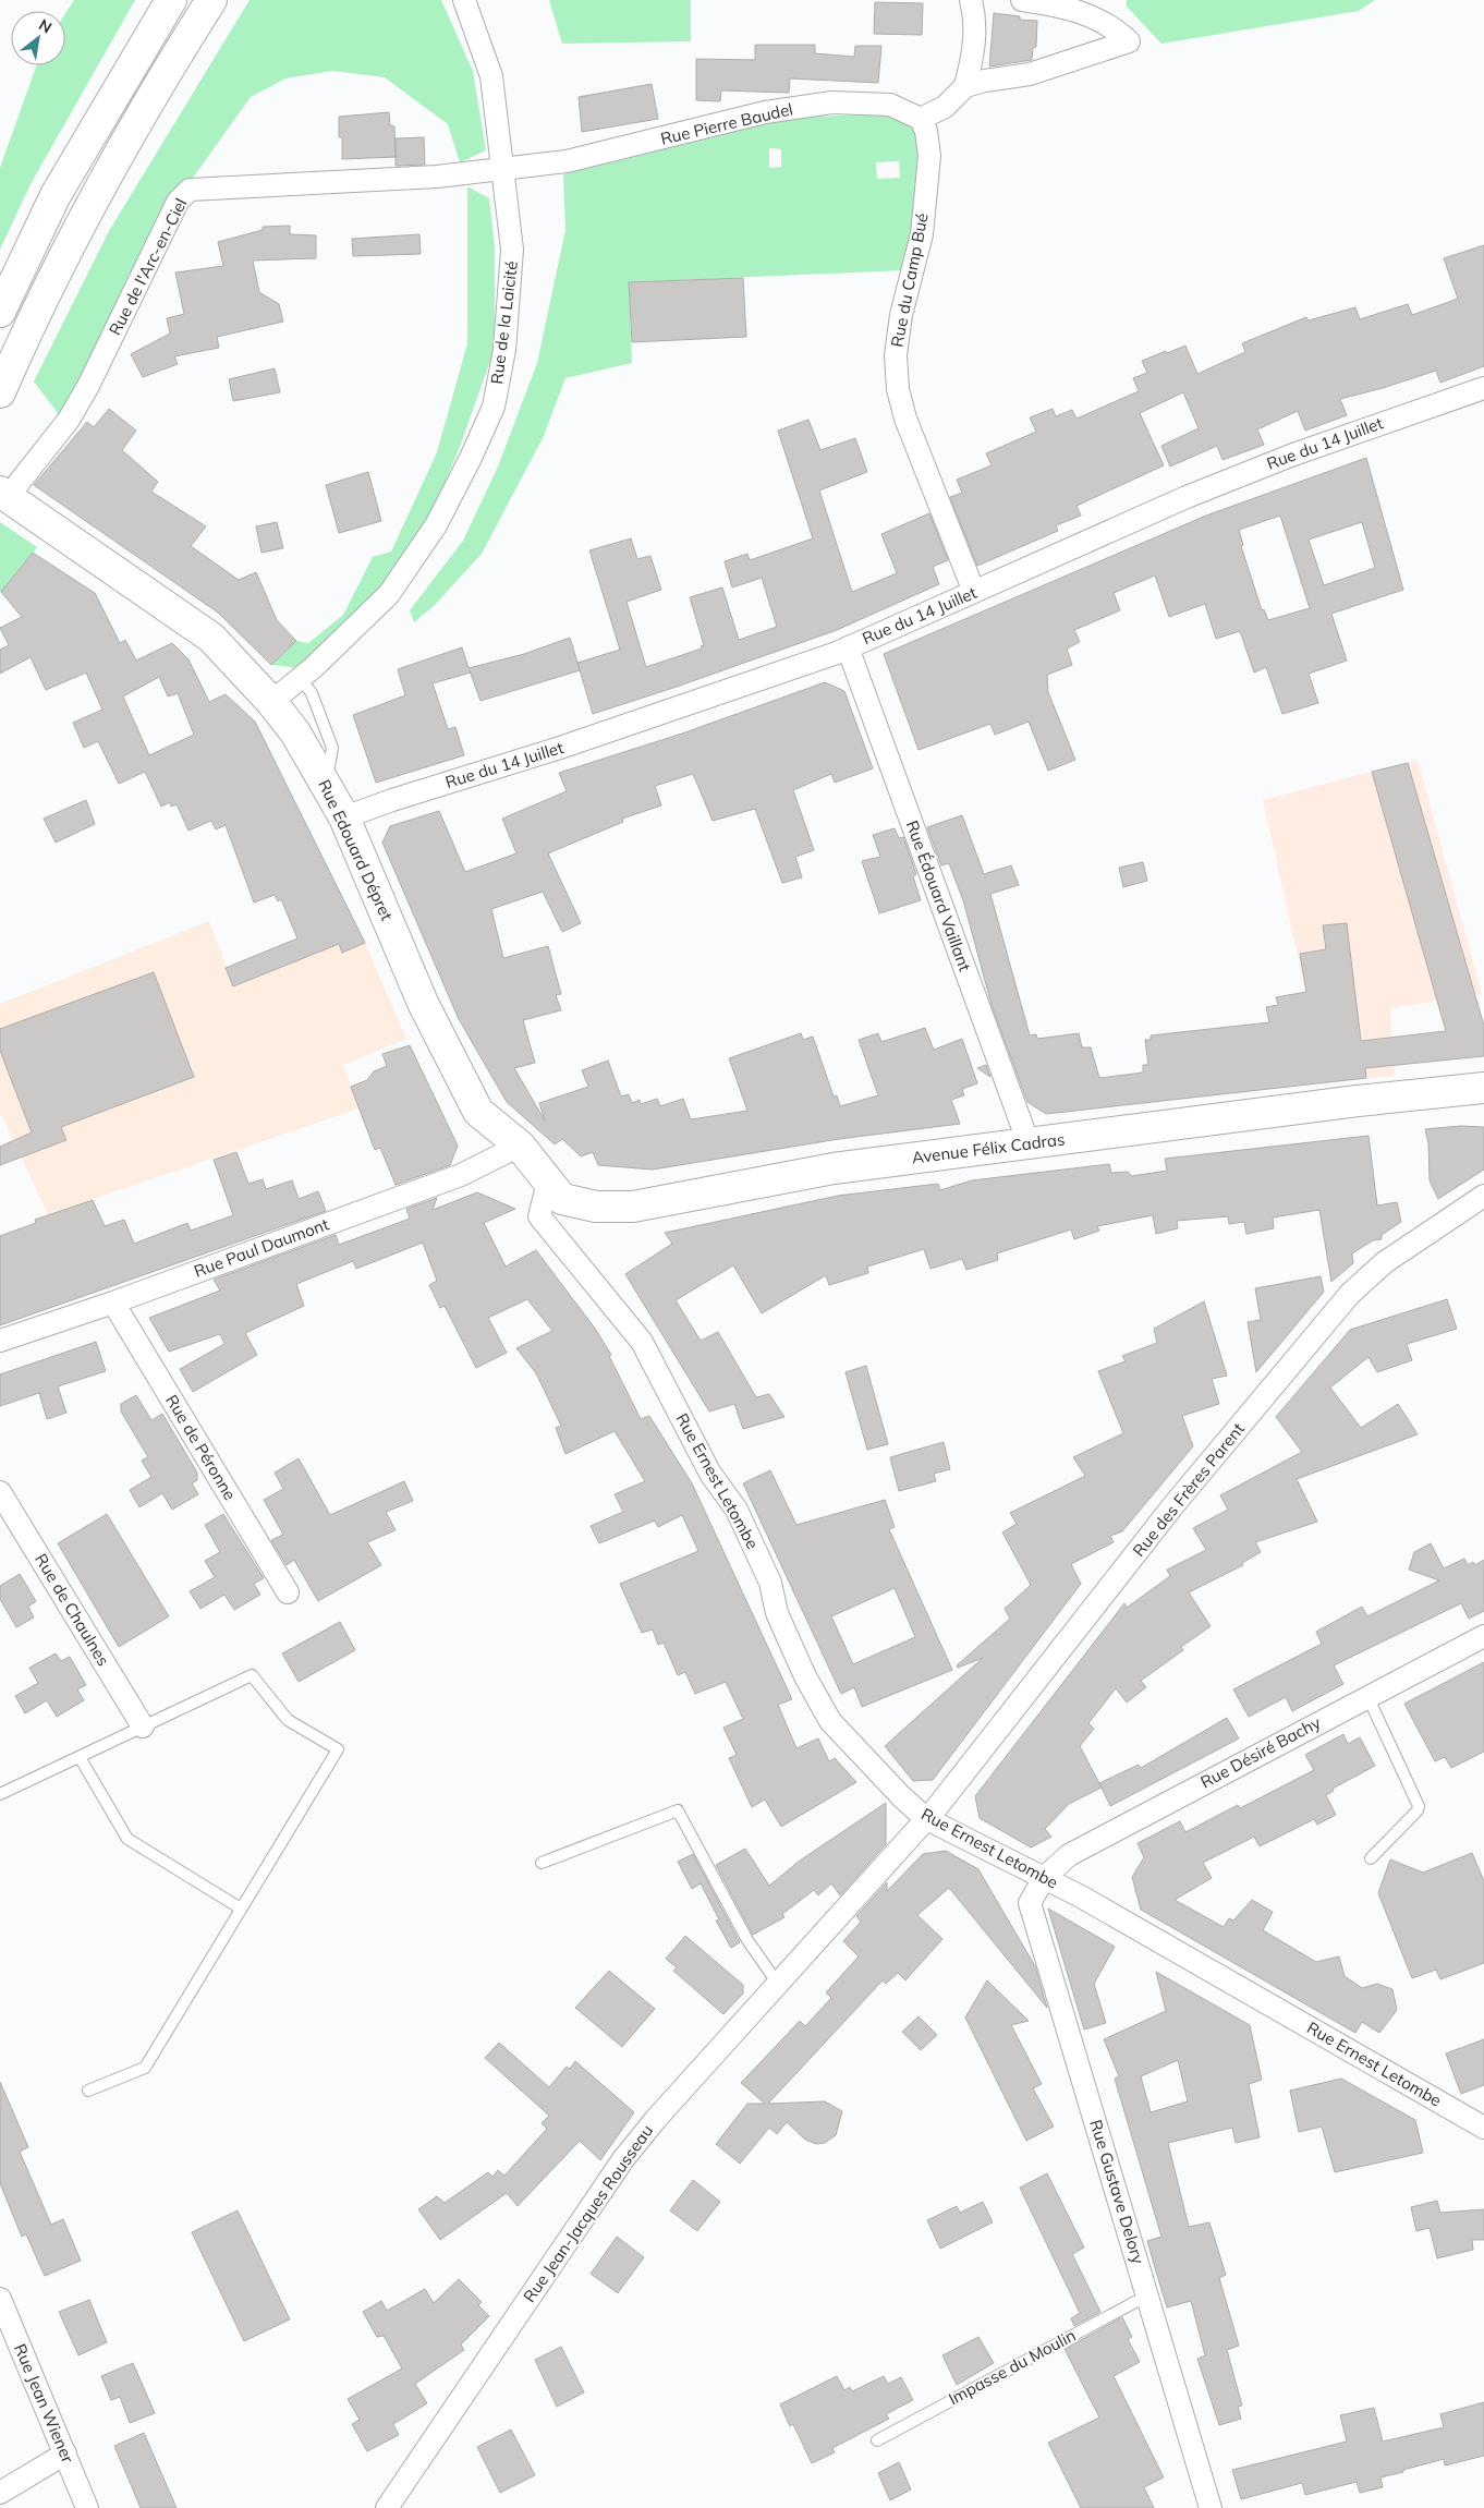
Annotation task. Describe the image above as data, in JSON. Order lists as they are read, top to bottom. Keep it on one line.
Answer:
{"streets":{"main road":["Rue Edouard Dépret","Avenue Félix Cadras"],"street":["Rue Pierre Baudel","Rue de l'Arc-en-Ciel","Rue du Camp Bué","Rue de la Laicité","Rue du 14 Juillet","Rue Édouard Vaillant","Rue Paul Daumont","Rue de Péronne","Rue Ernest Letombe","Rue des Frères Parent","Rue de Chaulnes","Rue Désiré Bachy","Rue Gustave Delory","Rue Jean-Jacques Rousseau","Rue Jean Wiener"],"lane":["Impasse du Moulin"]},"crossings":[["Rue Pierre Baudel","Rue de l'Arc-en-Ciel"],["Rue Pierre Baudel","Rue du Camp Bué"],["Rue Pierre Baudel","Rue de la Laicité"],["Rue de l'Arc-en-Ciel","Rue de la Laicité"],["Rue de l'Arc-en-Ciel","Rue Edouard Dépret"],["Rue du Camp Bué","Rue du 14 Juillet"],["Rue de la Laicité","Rue Edouard Dépret"],["Rue du 14 Juillet","Rue Edouard Dépret"],["Rue du 14 Juillet","Rue Édouard Vaillant"],["Rue Edouard Dépret","Avenue Félix Cadras"],["Rue Edouard Dépret","Rue Paul Daumont"],["Rue Édouard Vaillant","Avenue Félix Cadras"],["Avenue Félix Cadras","Rue Paul Daumont"],["Avenue Félix Cadras","Rue Ernest Letombe"],["Rue Paul Daumont","Rue de Péronne"],["Rue Ernest Letombe","Rue des Frères Parent"],["Rue Ernest Letombe","Rue Désiré Bachy"],["Rue Ernest Letombe","Rue Gustave Delory"],["Rue Ernest Letombe","Rue Jean-Jacques Rousseau"],["Rue des Frères Parent","Rue Jean-Jacques Rousseau"],["Rue Désiré Bachy","Rue Gustave Delory"],["Rue Gustave Delory","Impasse du Moulin"]],"north":"top right"}
